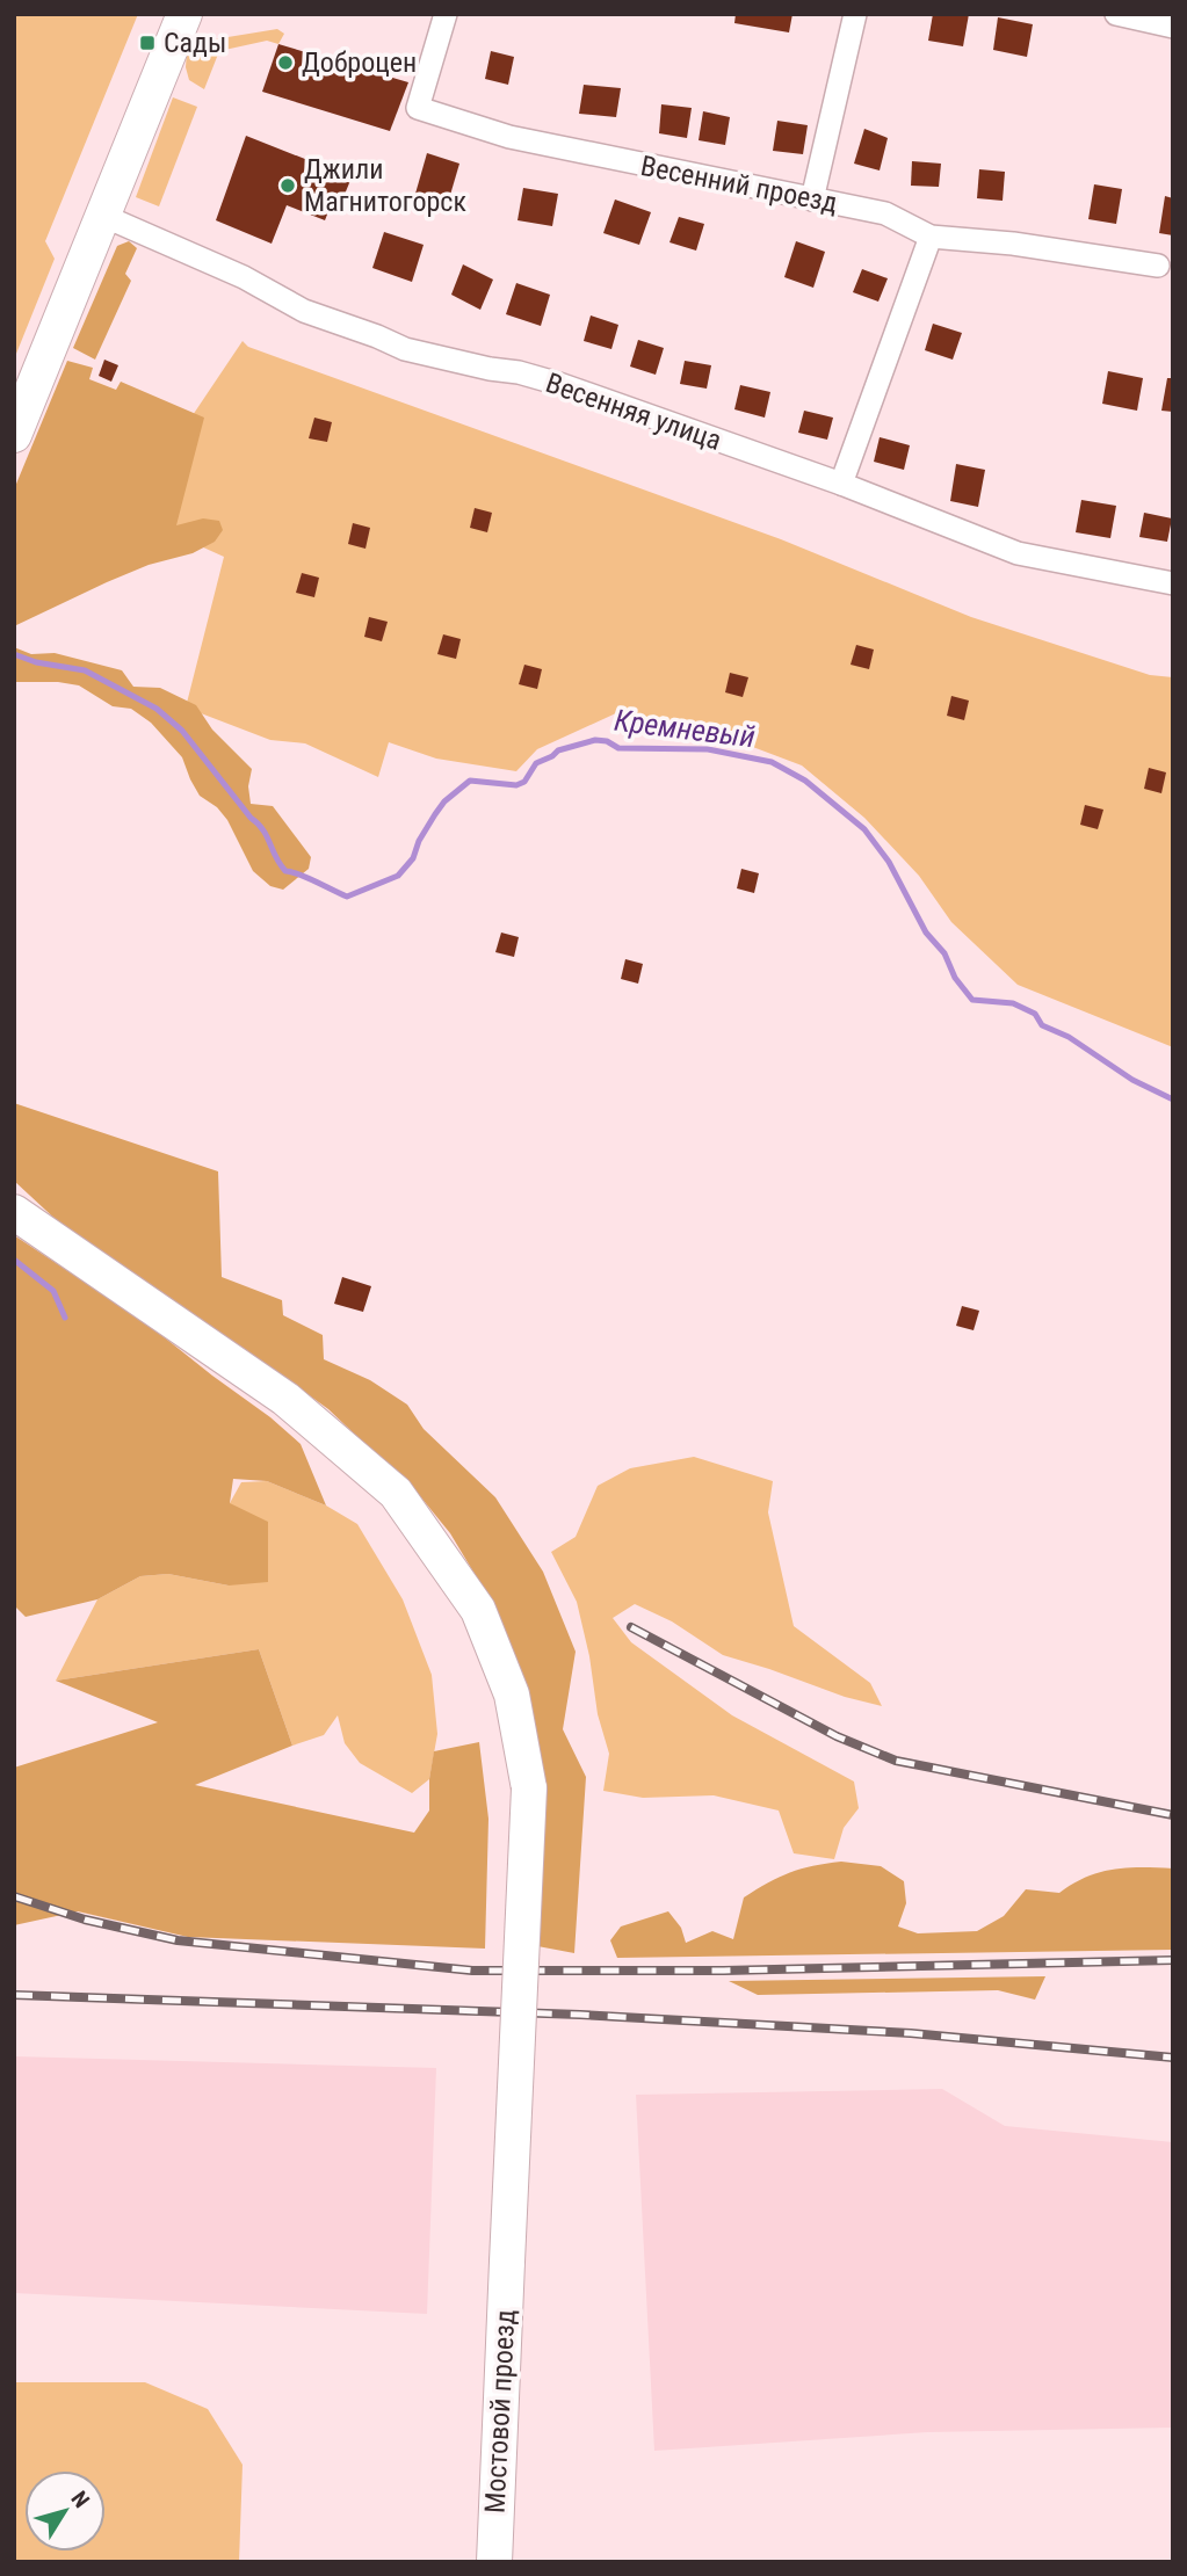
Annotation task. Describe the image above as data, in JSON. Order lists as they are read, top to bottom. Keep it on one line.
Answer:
{"streets":{"main road":["Мостовой проезд"],"street":["Весенний проезд","Весенняя улица"]},"water":["Кремневый"],"places":{"transit":["Сады"],"other":["Доброцен","Джили Магнитогорск"]},"north":"top right"}
